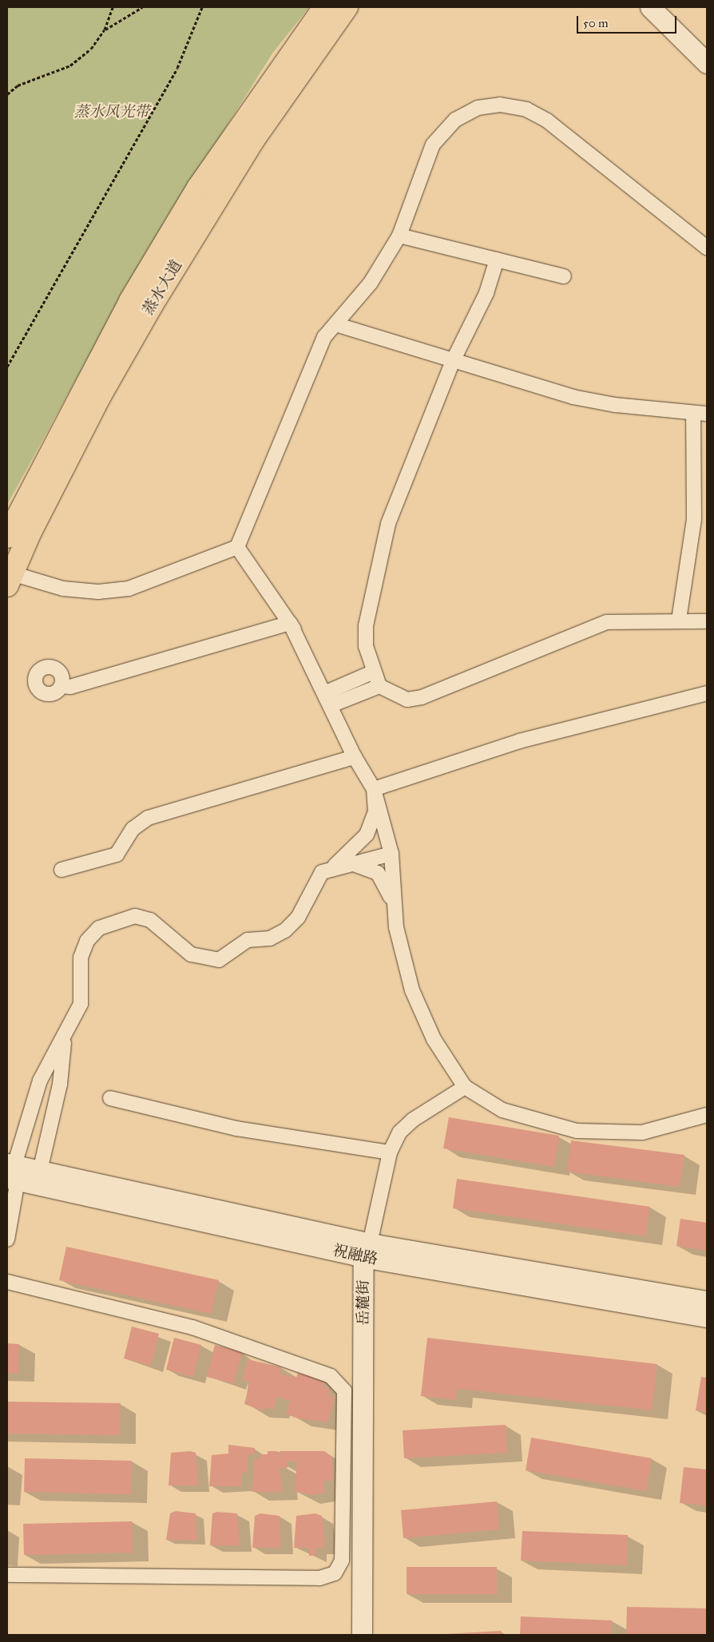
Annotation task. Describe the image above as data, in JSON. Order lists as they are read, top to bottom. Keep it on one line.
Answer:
{"streets":{"main road":["蒸水大道","祝融路","岳麓街"]},"crossings":[["祝融路","岳麓街"]],"parks":["蒸水风光带"],"scale_bar":"50 m"}
